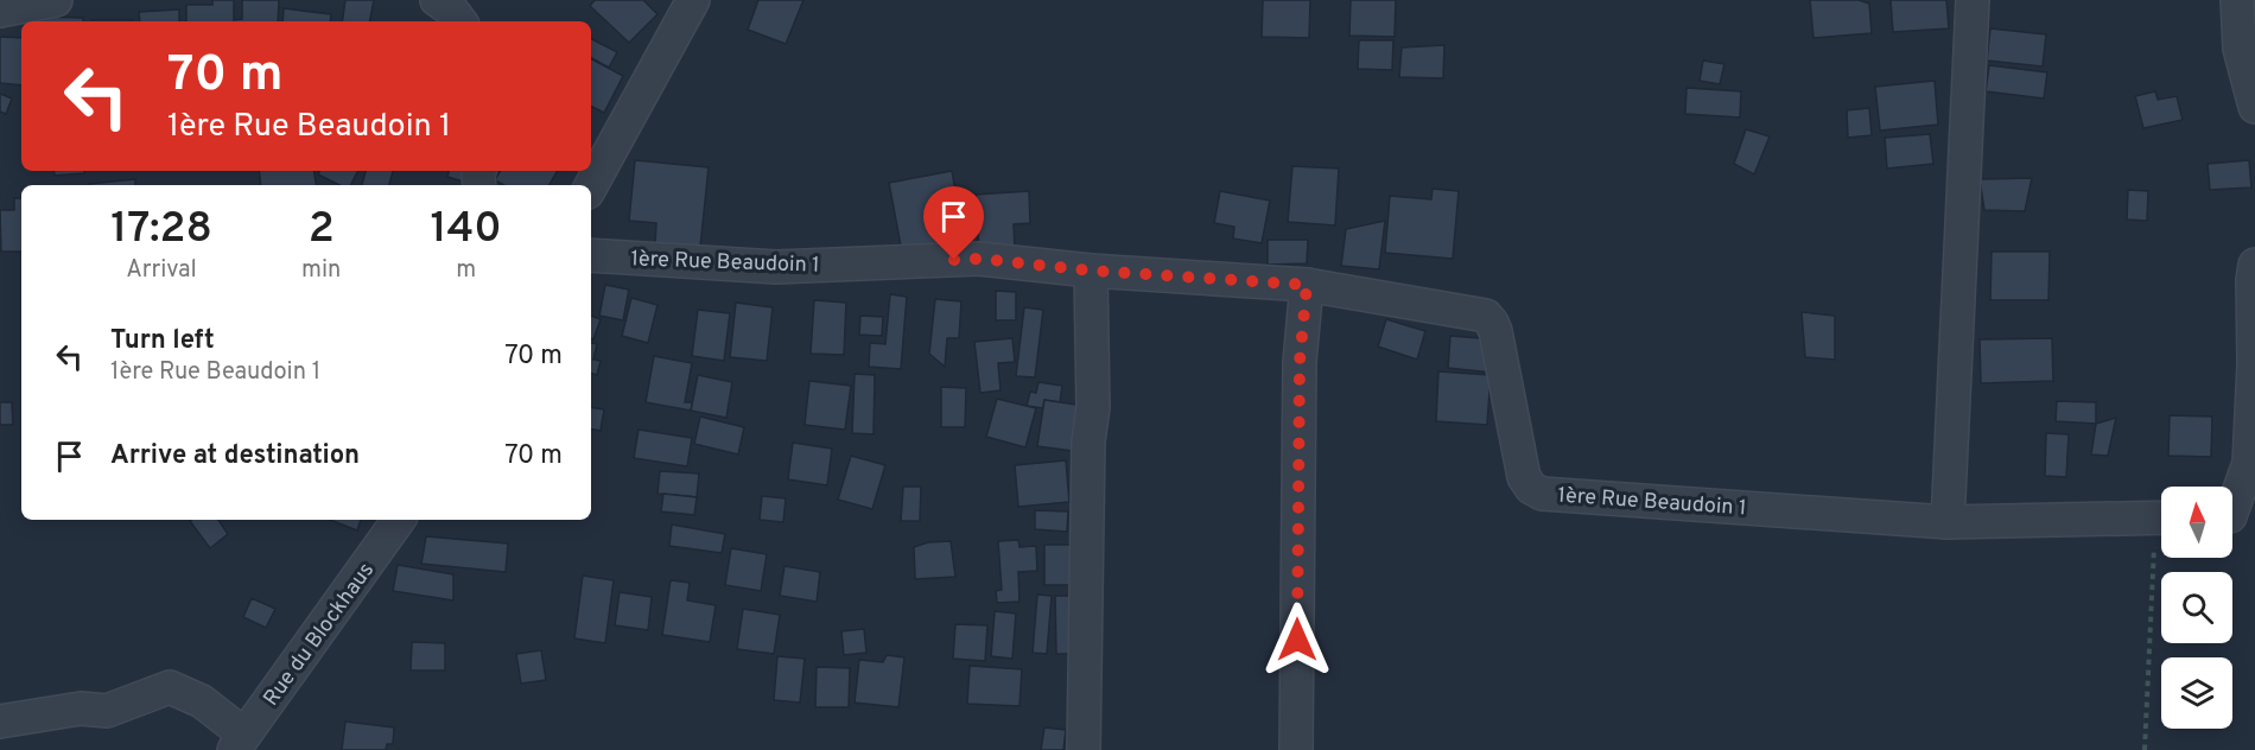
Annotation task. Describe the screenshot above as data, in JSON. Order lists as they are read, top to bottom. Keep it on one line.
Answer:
{"streets":{"street":["1ère Rue Beaudoin 1","Rue du Blockhaus"]},"north":"top","page":{"turn":["70 m","1ère Rue Beaudoin 1"],"eta":["17:28","Arrival","2","min","140","m"],"list":[{"name":"Turn left","note":"1ère Rue Beaudoin 1","value":"70 m"},{"name":"Arrive at destination","value":"70 m"}]}}
